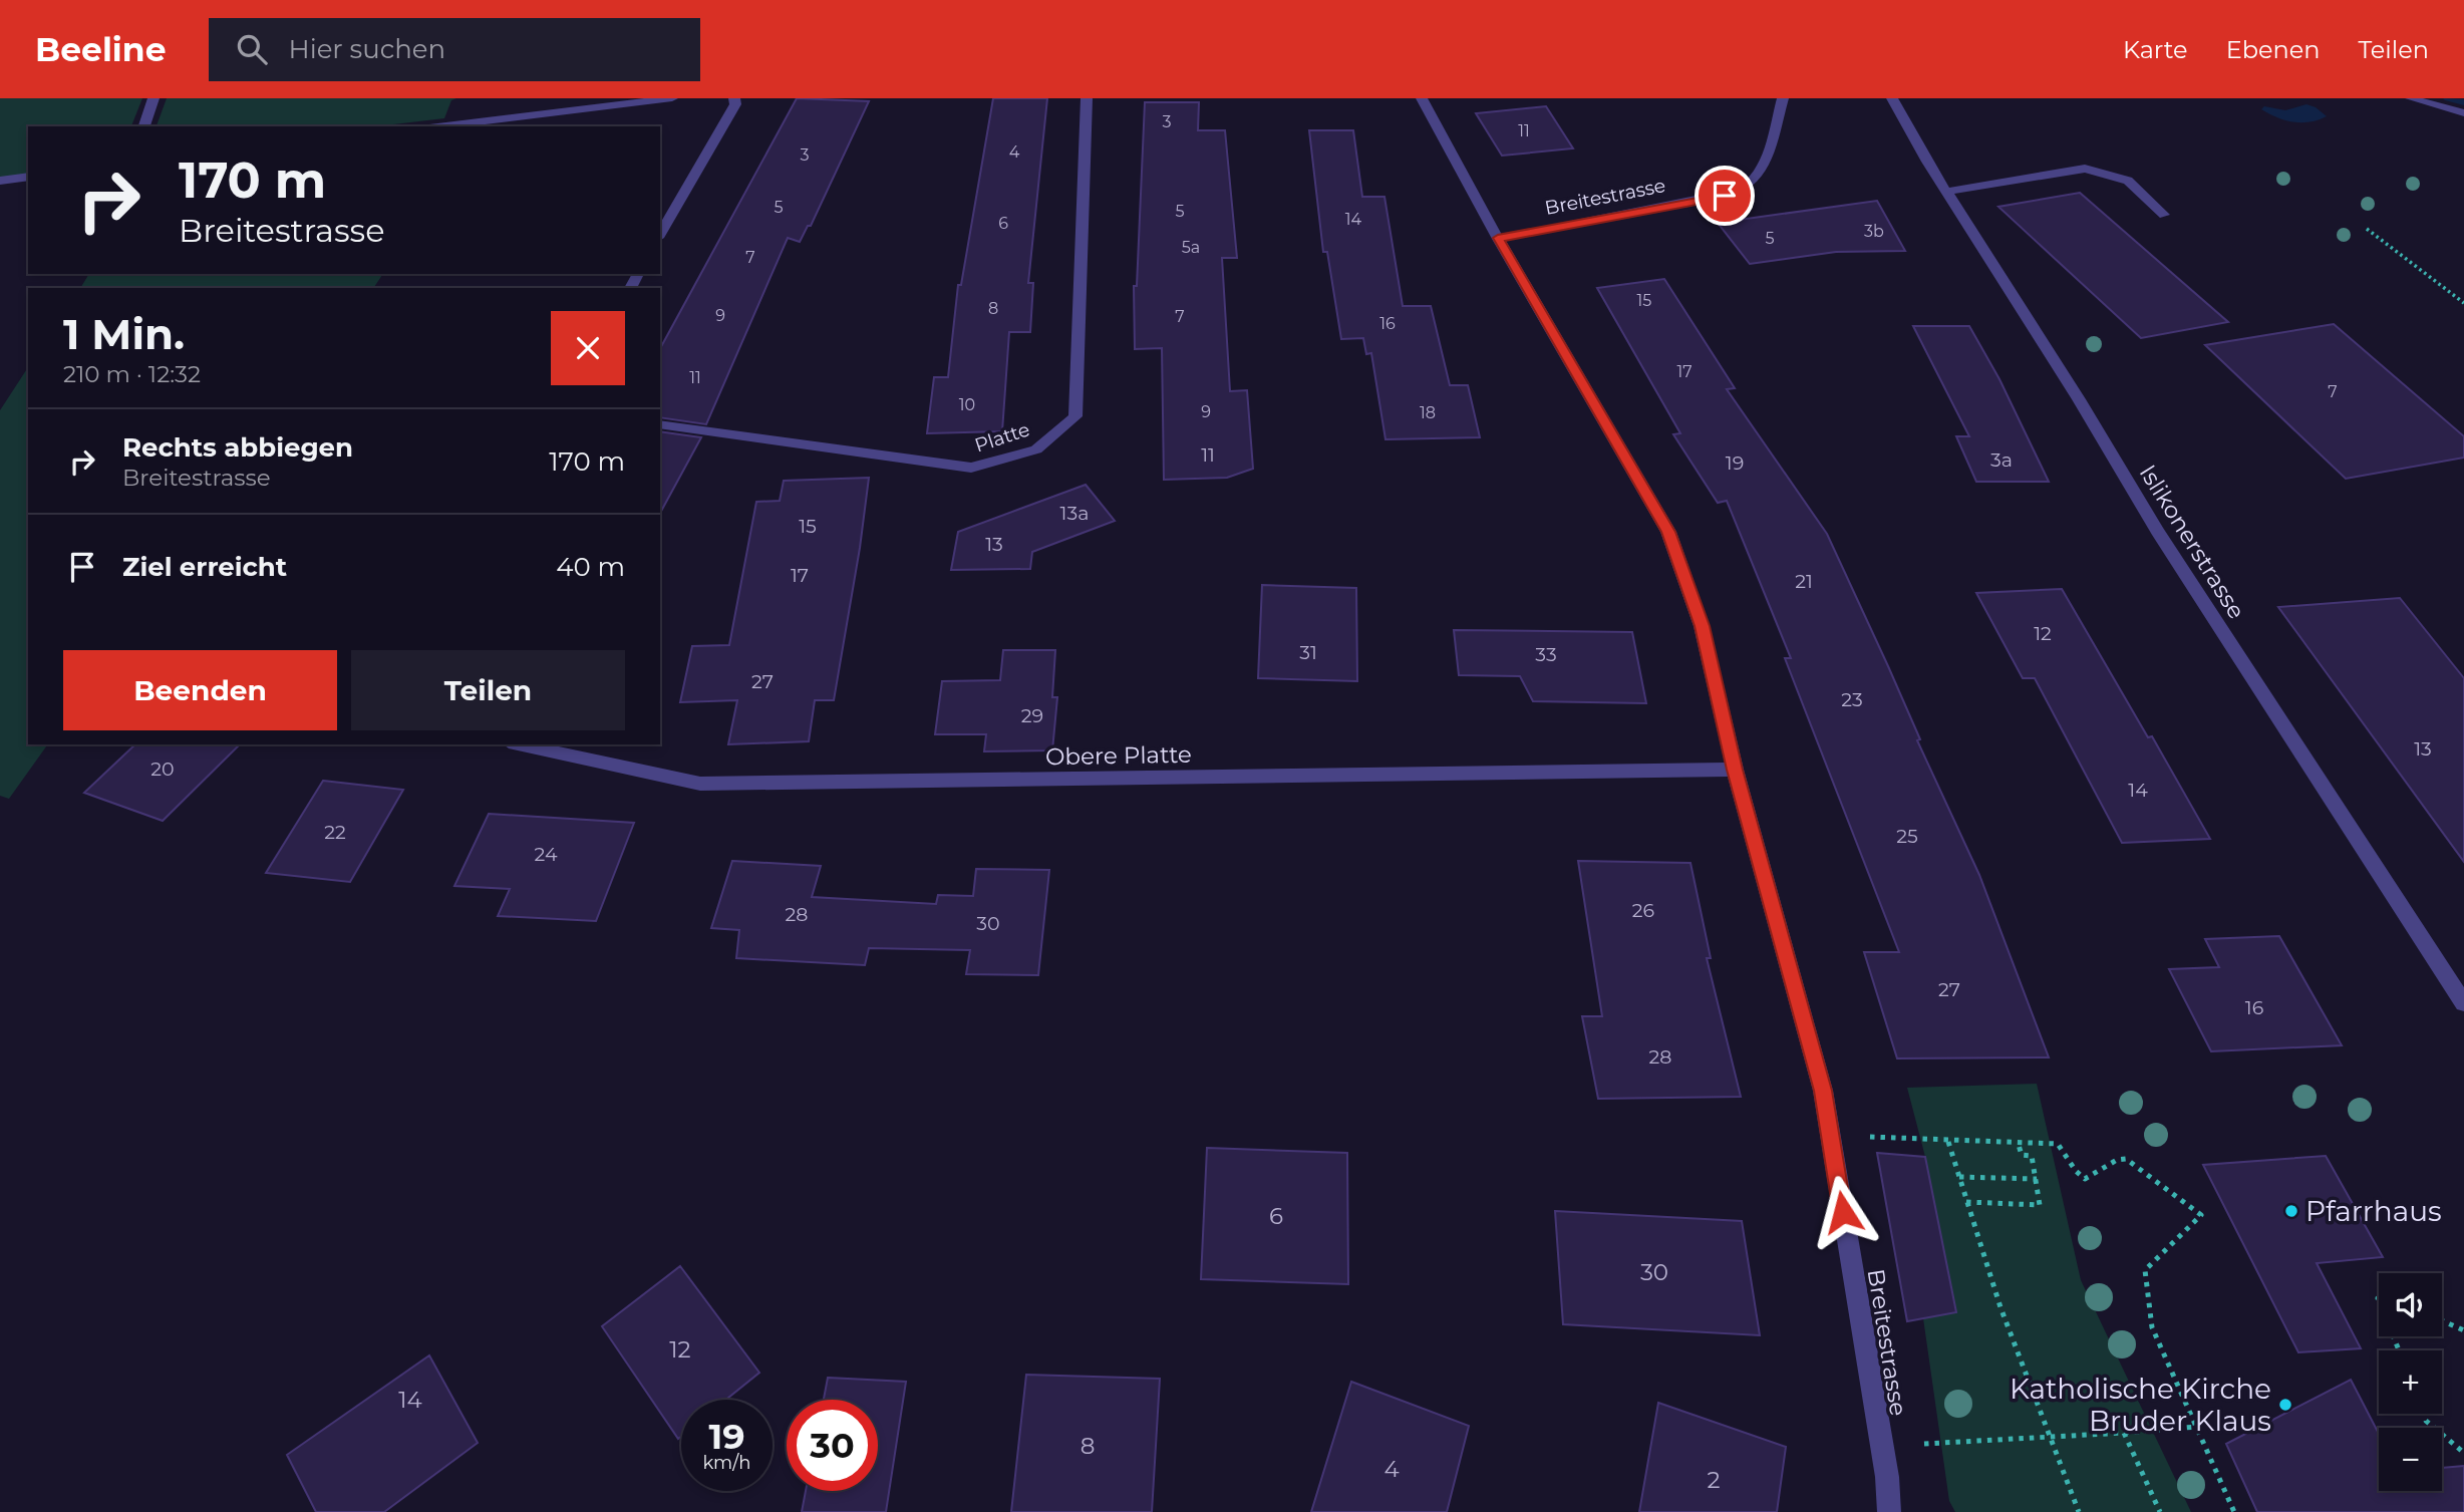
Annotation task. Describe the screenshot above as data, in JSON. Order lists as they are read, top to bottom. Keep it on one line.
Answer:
{"streets":{"street":["Breitestrasse","Platte","Islikonerstrasse","Obere Platte"]},"crossings":[["Breitestrasse","Obere Platte"]],"places":["Pfarrhaus","Katholische Kirche Bruder Klaus"],"house_numbers":["3","11","4","3","5","5","14","6","3b","5","5a","7","15","8","9","7","16","17","11","7","10","9","18","11","3a","19","13a","15","13","17","21","12","31","33","27","23","29","13","20","14","22","25","24","26","28","30","27","16","28","6","30","12","14","8","4","2"],"page":{"header":"Beeline","search":"Hier suchen","nav":["Karte","Ebenen","Teilen"],"turn":["170 m","Breitestrasse"],"heading":["1 Min.","210 m · 12:32"],"list":[{"name":"Rechts abbiegen","note":"Breitestrasse","value":"170 m"},{"name":"Ziel erreicht","value":"40 m"}],"buttons":["Beenden","Teilen"],"map_buttons":["+","−"],"speed":"19 km/h","limit":"30"}}
